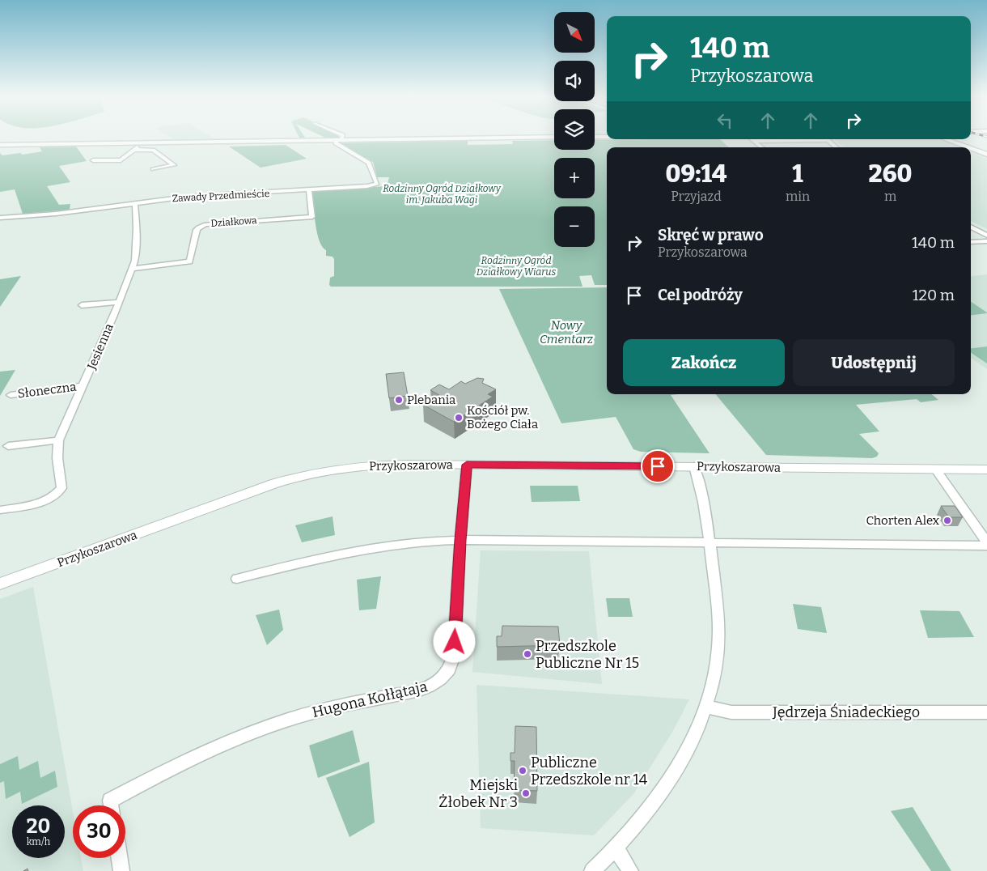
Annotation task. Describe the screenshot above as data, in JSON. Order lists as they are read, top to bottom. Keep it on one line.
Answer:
{"streets":{"street":["Zawady Przedmieście","Działkowa","Jesienna","Słoneczna","Przykoszarowa","Hugona Kołłątaja","Jędrzeja Śniadeckiego"]},"crossings":[["Zawady Przedmieście","Działkowa"],["Zawady Przedmieście","Jesienna"],["Działkowa","Jesienna"],["Jesienna","Słoneczna"],["Przykoszarowa","Hugona Kołłątaja"]],"parks":["Rodzinny Ogród Działkowy im. Jakuba Wagi","Rodzinny Ogród Działkowy Wiarus","Nowy Cmentarz"],"places":["Plebania","Kościół pw. Bożego Ciała","Chorten Alex","Przedszkole Publiczne Nr 15","Publiczne Przedszkole nr 14","Miejski Żłobek Nr 3"],"north":"bottom right","page":{"map_buttons":["+","−"],"turn":["140 m","Przykoszarowa"],"eta":["09:14","Przyjazd","1","min","260","m"],"list":[{"name":"Skręć w prawo","note":"Przykoszarowa","value":"140 m"},{"name":"Cel podróży","value":"120 m"}],"buttons":["Zakończ","Udostępnij"],"speed":"20 km/h","limit":"30"}}
